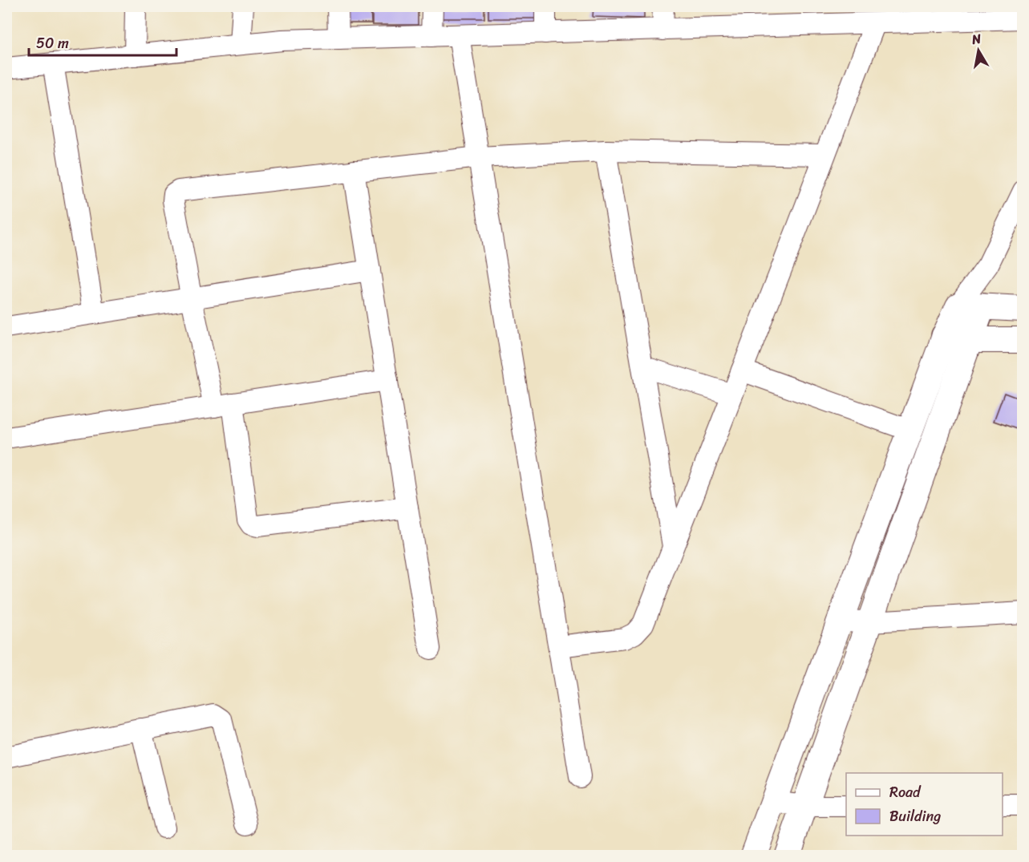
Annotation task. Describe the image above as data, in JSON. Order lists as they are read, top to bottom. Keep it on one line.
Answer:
{"legend":["Road","Building"],"scale_bar":"50 m","north":"top"}
